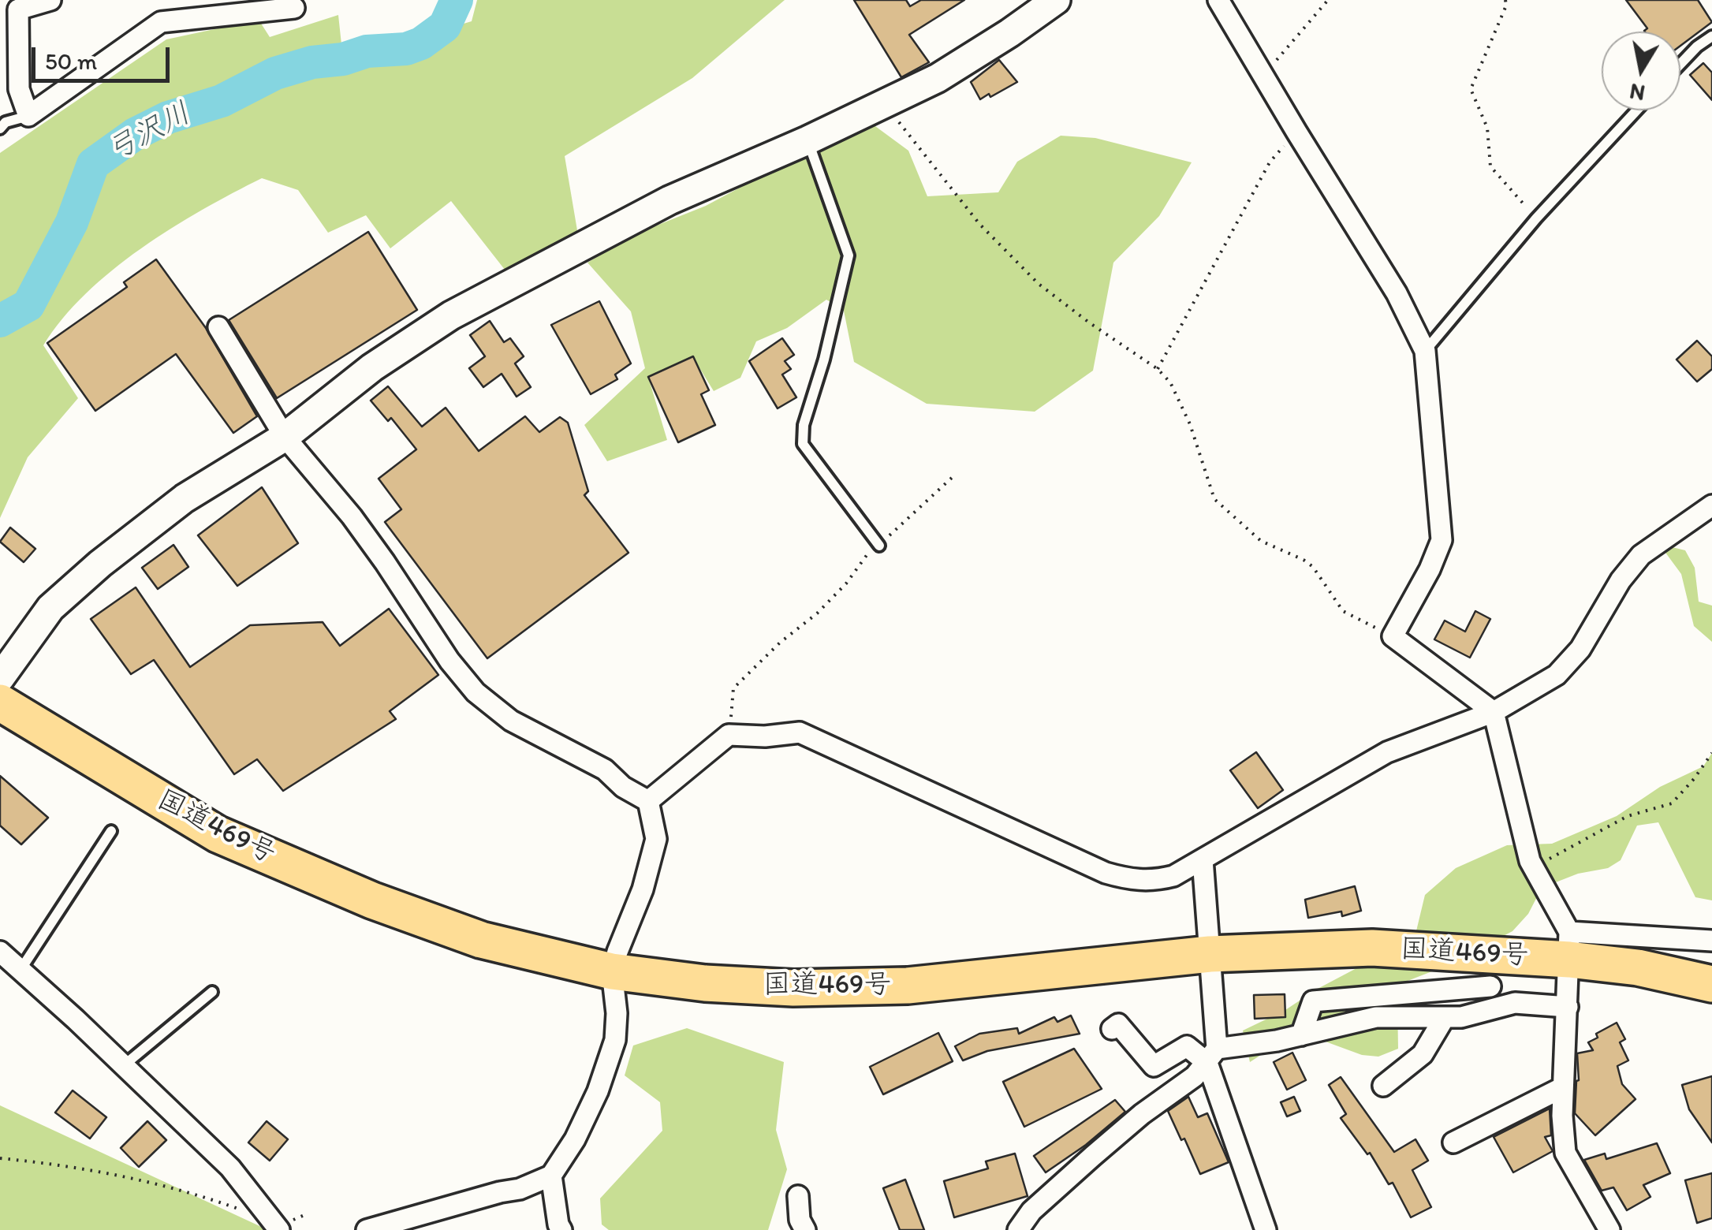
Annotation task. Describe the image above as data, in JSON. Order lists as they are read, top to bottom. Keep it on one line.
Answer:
{"streets":{"highway":["国道469号"]},"water":["弓沢川"],"scale_bar":"50 m","north":"bottom"}
